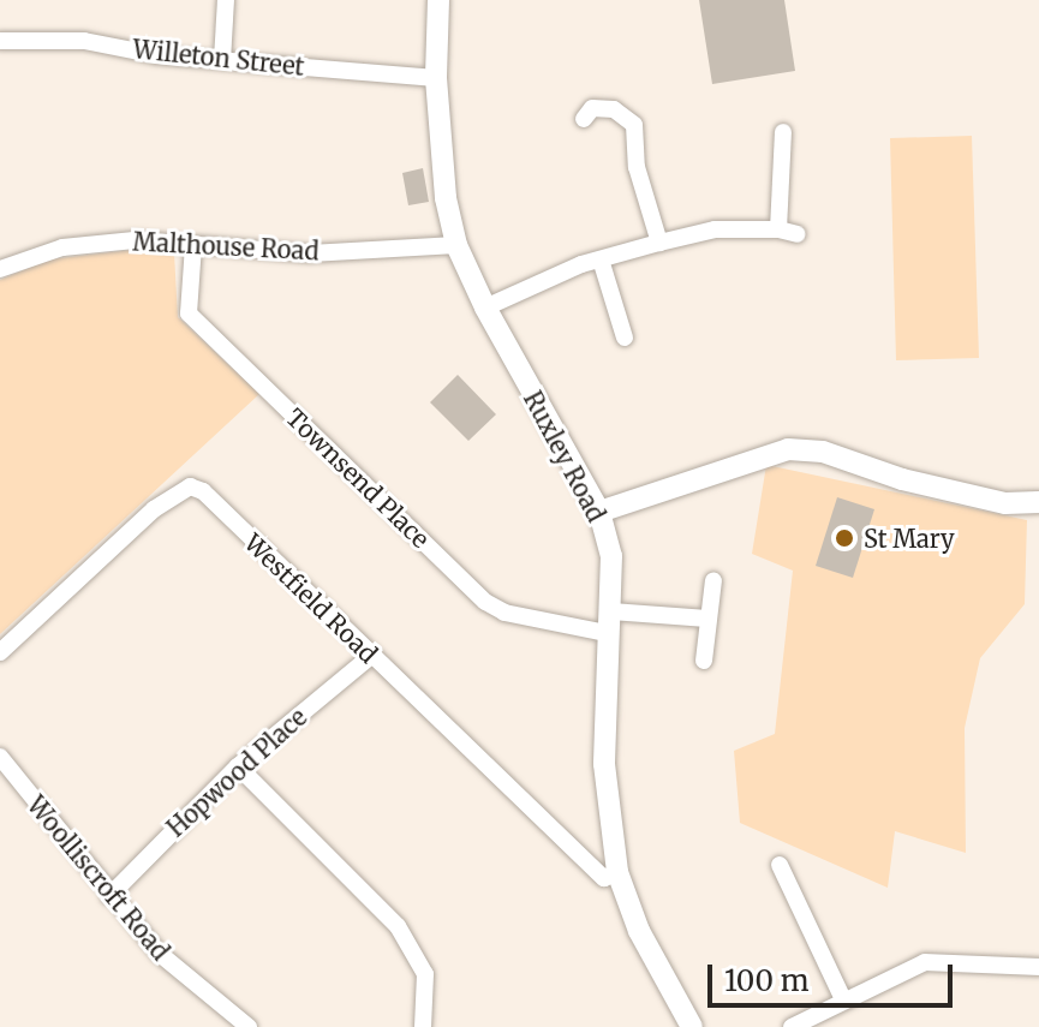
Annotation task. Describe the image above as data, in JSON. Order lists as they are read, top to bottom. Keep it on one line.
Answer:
{"streets":{"street":["Willeton Street","Malthouse Road","Ruxley Road","Townsend Place","Westfield Road","Hopwood Place","Woolliscroft Road"]},"crossings":[["Willeton Street","Ruxley Road"],["Malthouse Road","Ruxley Road"],["Malthouse Road","Townsend Place"],["Ruxley Road","Townsend Place"],["Ruxley Road","Westfield Road"],["Westfield Road","Hopwood Place"],["Hopwood Place","Woolliscroft Road"]],"places":["St Mary"],"scale_bar":"100 m"}
